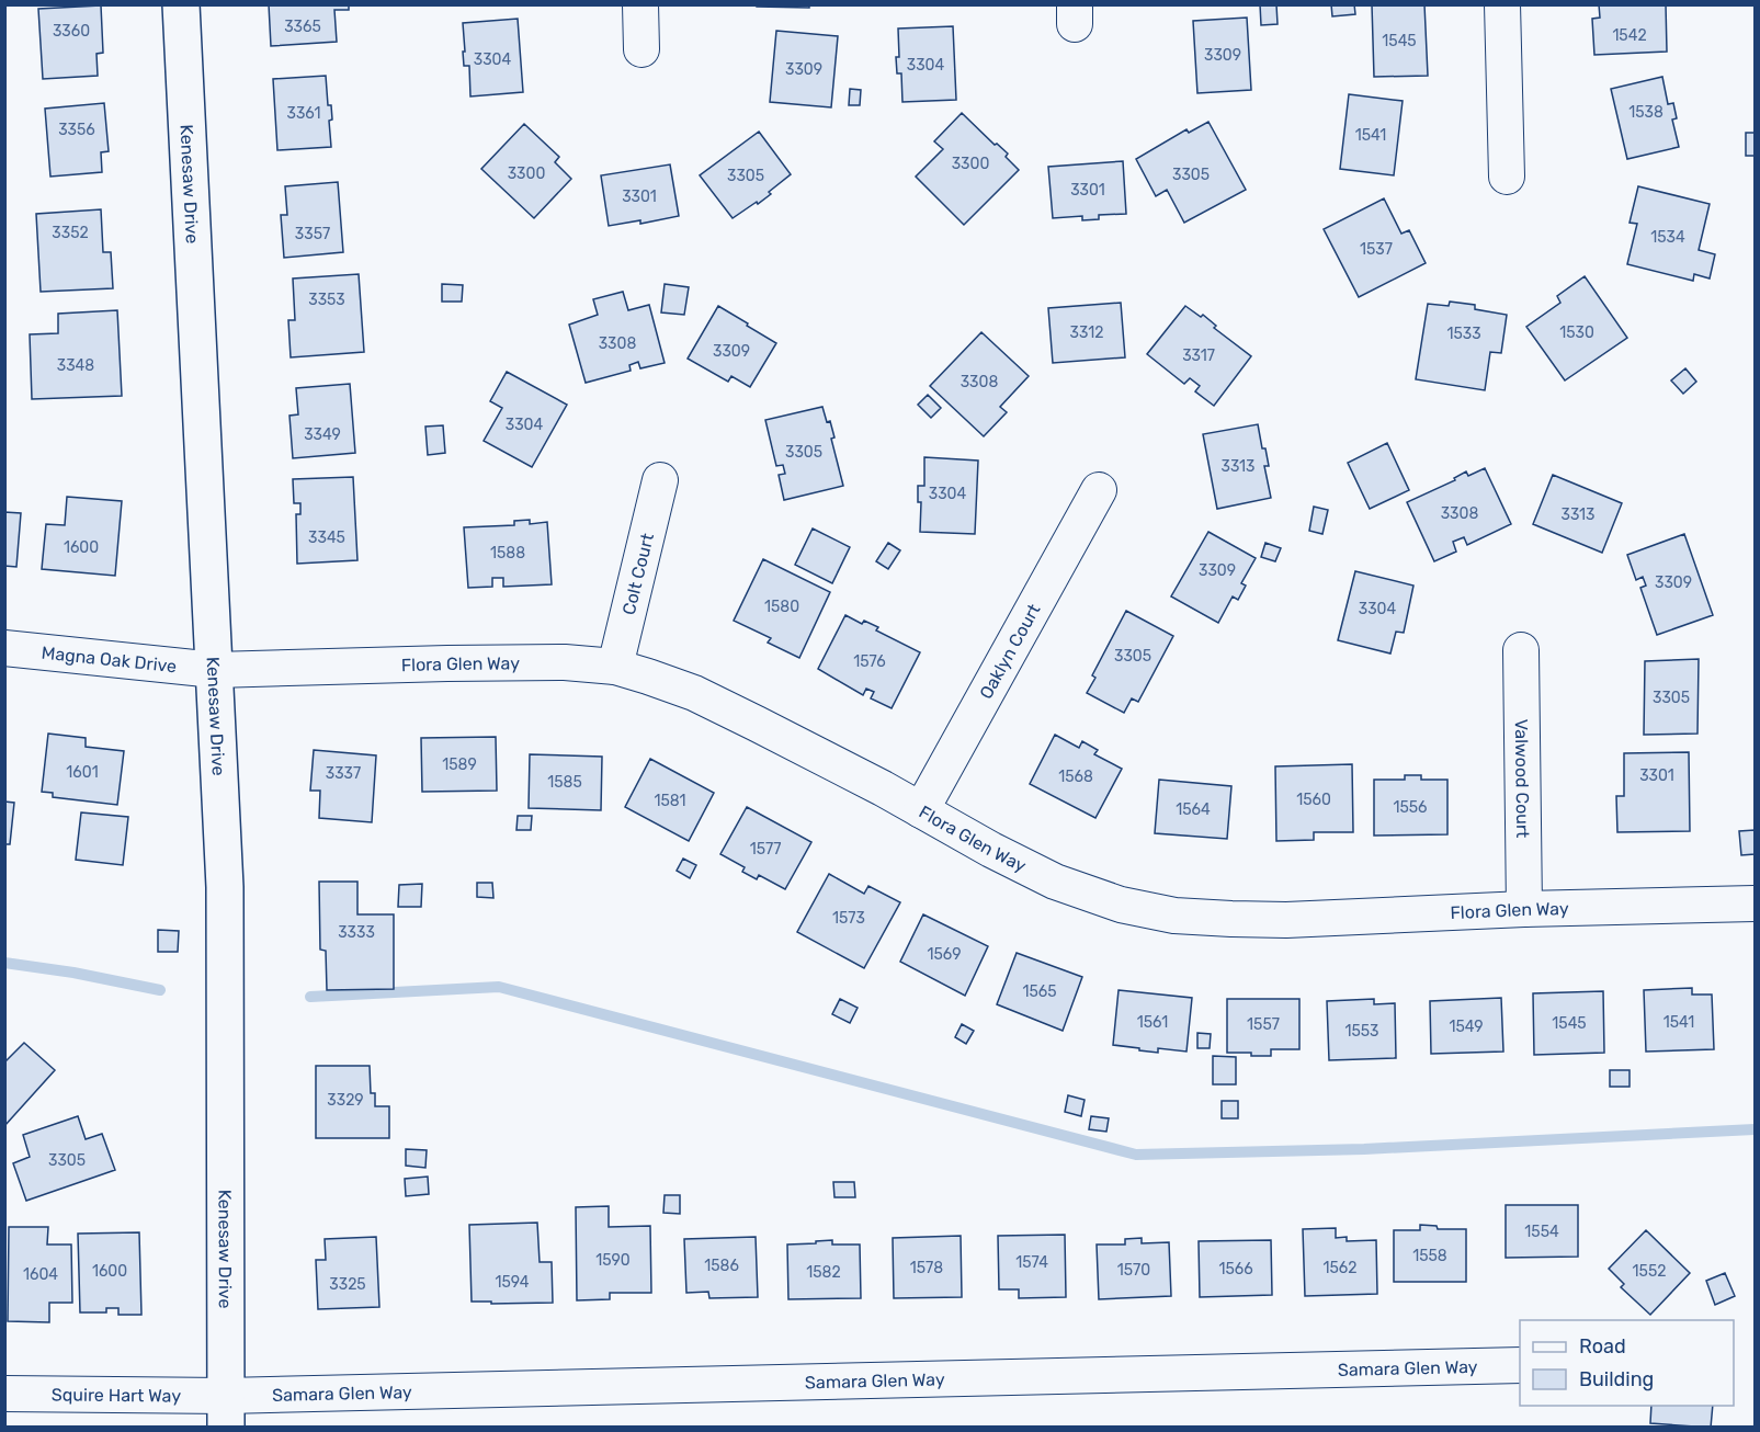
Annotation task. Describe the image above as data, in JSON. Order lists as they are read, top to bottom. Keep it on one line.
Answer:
{"streets":{"street":["Kenesaw Drive","Colt Court","Oaklyn Court","Magna Oak Drive","Flora Glen Way","Valwood Court","Samara Glen Way","Squire Hart Way"]},"crossings":[["Kenesaw Drive","Magna Oak Drive"],["Kenesaw Drive","Flora Glen Way"],["Kenesaw Drive","Samara Glen Way"],["Kenesaw Drive","Squire Hart Way"],["Colt Court","Flora Glen Way"],["Oaklyn Court","Flora Glen Way"],["Magna Oak Drive","Flora Glen Way"],["Flora Glen Way","Valwood Court"],["Samara Glen Way","Squire Hart Way"]],"house_numbers":["3365","3360","1542","1545","3309","3304","3304","3309","1538","3361","3356","1541","3300","3300","3305","3305","3301","3301","3352","3357","1534","1537","3353","3312","1530","1533","3308","3309","3317","3348","3308","3304","3349","3305","3313","3304","3308","3313","3345","1600","1588","3309","3309","1580","3304","3305","1576","3305","1589","1601","3337","3301","1568","1585","1560","1581","1556","1564","1577","1573","3333","1569","1565","1561","1541","1545","1557","1549","1553","3329","3305","1554","1558","1590","1574","1586","1578","1562","1566","1570","1600","1552","1582","1604","1594","3325"],"legend":["Road","Building"]}
